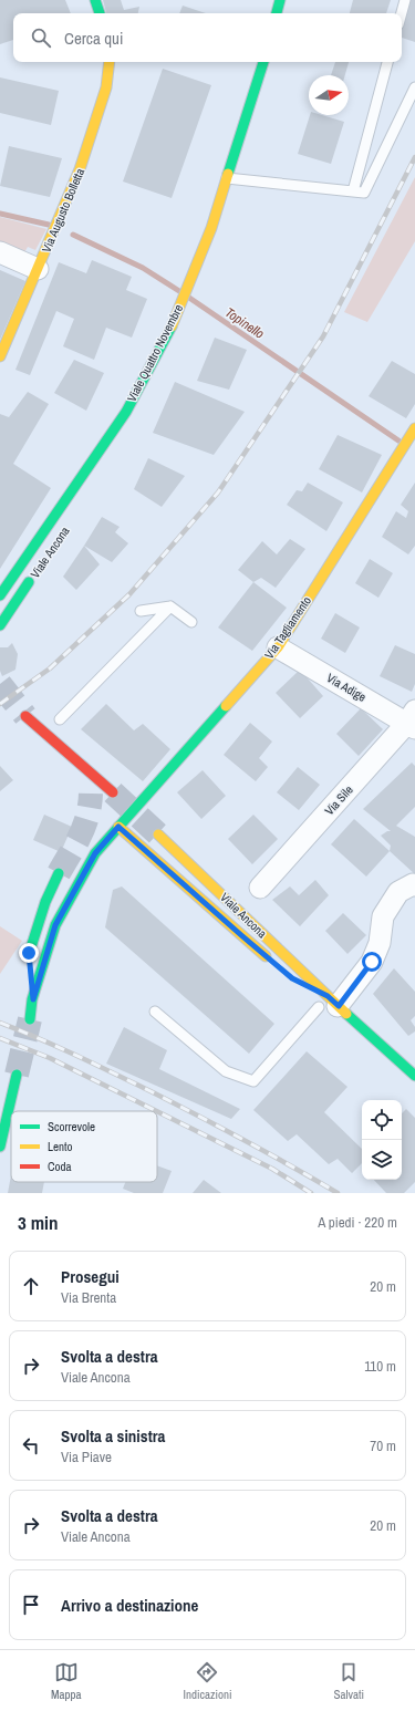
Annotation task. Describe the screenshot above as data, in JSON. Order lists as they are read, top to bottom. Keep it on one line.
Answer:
{"streets":{"main road":["Via Augusto Bolletta","Viale Quattro Novembre","Viale Ancona","Via Tagliamento"],"street":["Via Adige","Via Sile"]},"crossings":[["Viale Ancona","Via Tagliamento"],["Via Tagliamento","Via Adige"],["Via Adige","Via Sile"]],"water":["Topinello"],"legend":["Scorrevole","Lento","Coda"],"north":"right","page":{"search":"Cerca qui","heading":["3 min","A piedi · 220 m"],"list":[["Prosegui","Via Brenta","20 m"],["Svolta a destra","Viale Ancona","110 m"],["Svolta a sinistra","Via Piave","70 m"],["Svolta a destra","Viale Ancona","20 m"],"Arrivo a destinazione"],"nav":["Mappa","Indicazioni","Salvati"]}}
